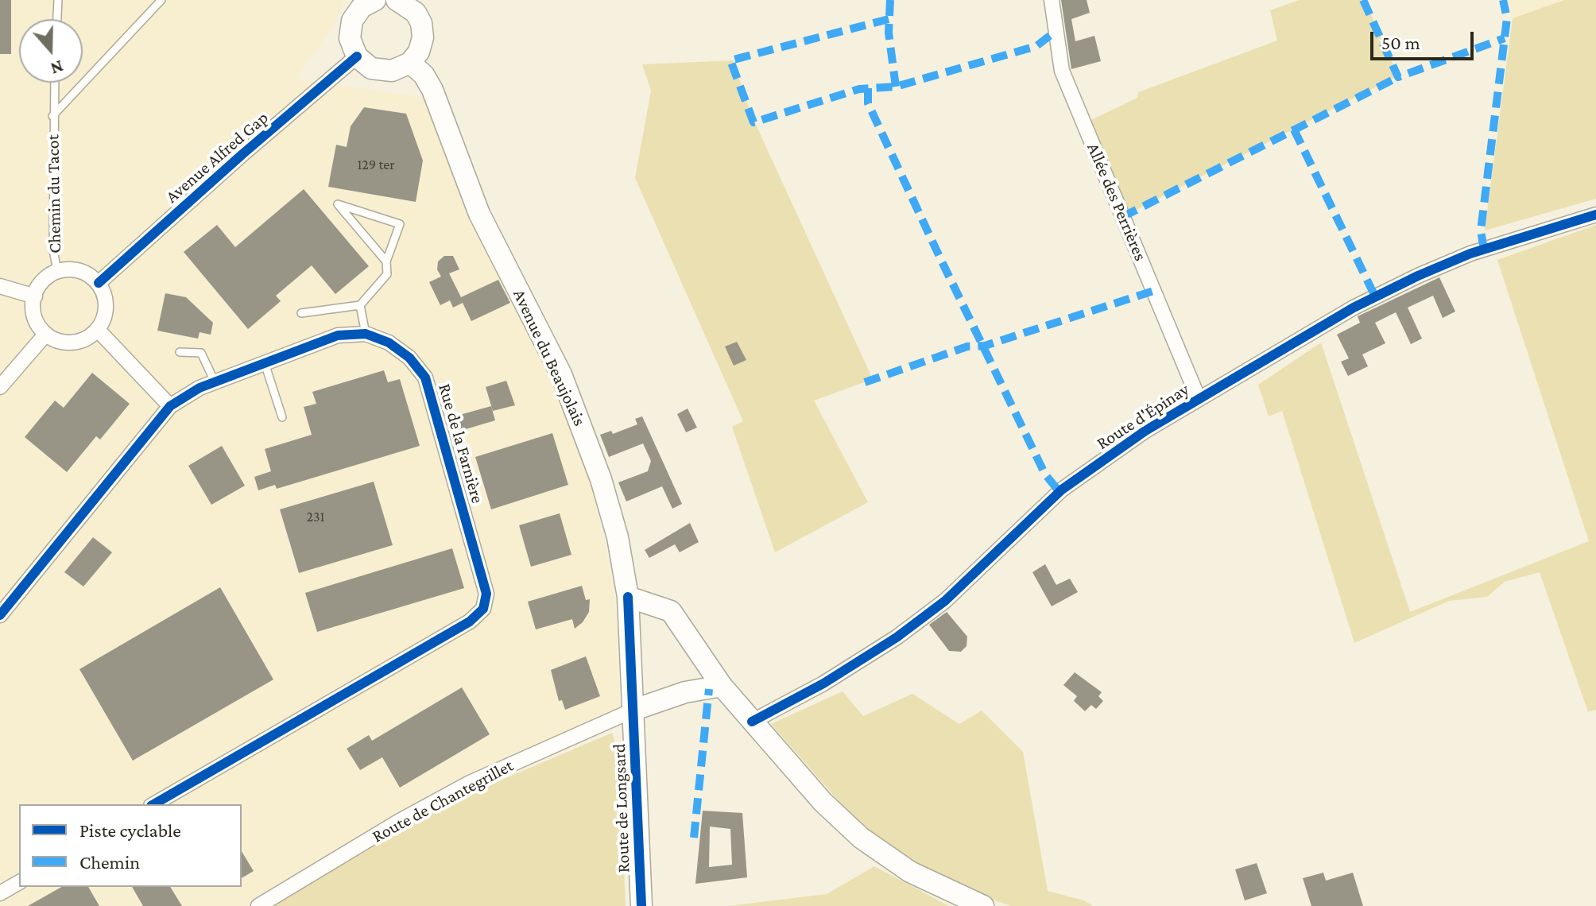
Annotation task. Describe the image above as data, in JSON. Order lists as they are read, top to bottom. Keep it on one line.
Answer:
{"streets":{"main road":["Avenue du Beaujolais","Route de Longsard"],"street":["Avenue Alfred Gap","Allée des Perrières","Route d'Épinay","Rue de la Farnière","Route de Chantegrillet"],"lane":["Chemin du Tacot"]},"crossings":[["Avenue Alfred Gap","Chemin du Tacot"],["Allée des Perrières","Route d'Épinay"],["Avenue du Beaujolais","Route de Chantegrillet"],["Avenue du Beaujolais","Route de Longsard"],["Route de Chantegrillet","Route de Longsard"]],"house_numbers":["129 ter","231"],"legend":["Piste cyclable","Chemin"],"scale_bar":"50 m","north":"bottom"}
